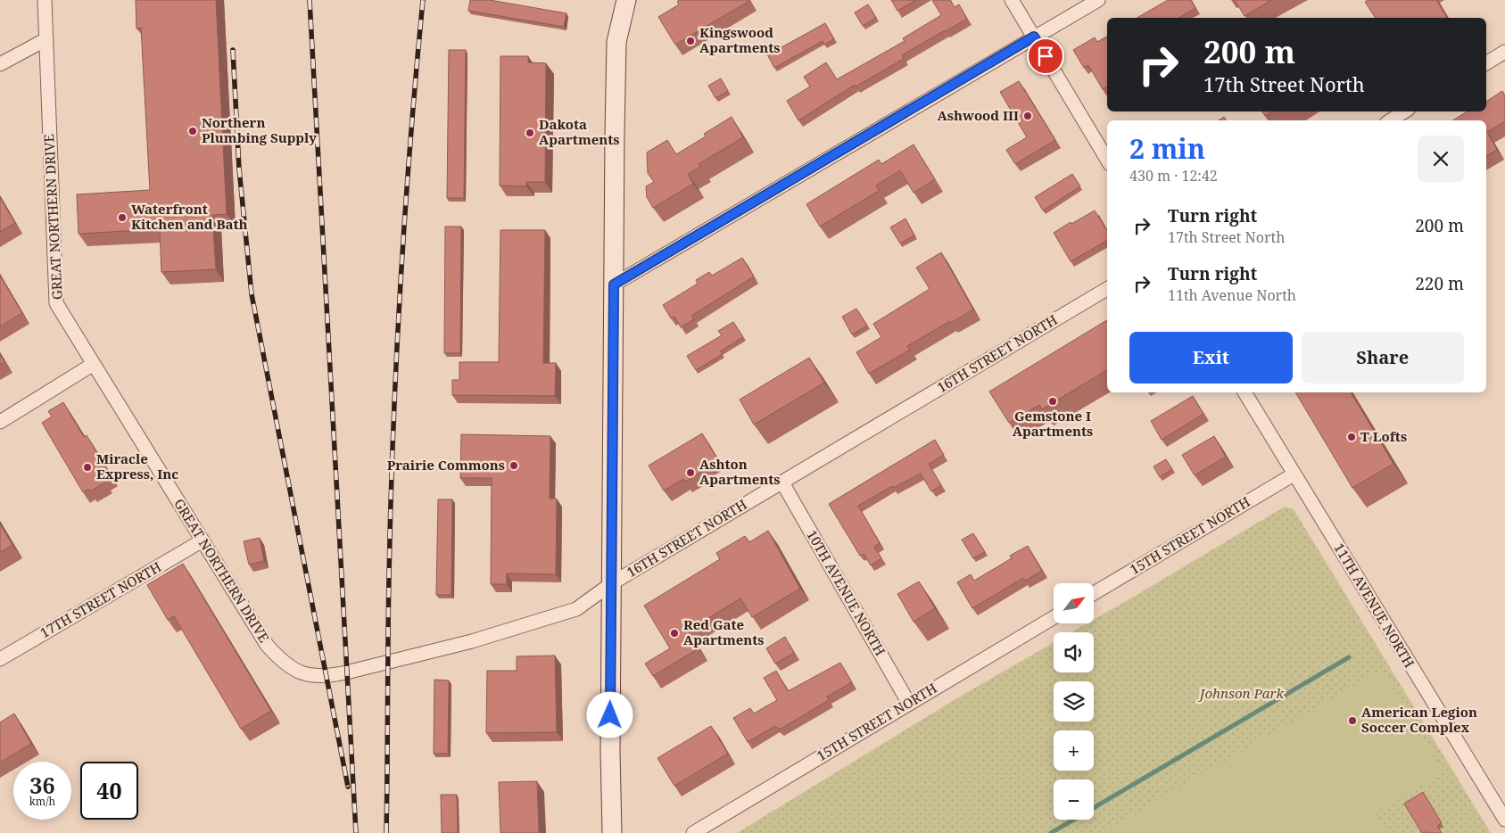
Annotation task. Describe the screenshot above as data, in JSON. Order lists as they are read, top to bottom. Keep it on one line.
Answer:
{"streets":{"street":["GREAT NORTHERN DRIVE","16TH STREET NORTH","15TH STREET NORTH","10TH AVENUE NORTH","17TH STREET NORTH","11TH AVENUE NORTH"]},"crossings":[["GREAT NORTHERN DRIVE","16TH STREET NORTH"],["GREAT NORTHERN DRIVE","17TH STREET NORTH"],["16TH STREET NORTH","10TH AVENUE NORTH"],["15TH STREET NORTH","10TH AVENUE NORTH"],["15TH STREET NORTH","11TH AVENUE NORTH"]],"parks":["Johnson Park"],"places":["Kingswood Apartments","Ashwood III","Northern Plumbing Supply","Dakota Apartments","Waterfront Kitchen and Bath","Gemstone I Apartments","T Lofts","Prairie Commons","Miracle Express, Inc","Ashton Apartments","Red Gate Apartments","American Legion Soccer Complex"],"north":"top right","page":{"turn":["200 m","17th Street North"],"heading":["2 min","430 m · 12:42"],"list":[{"name":"Turn right","note":"17th Street North","value":"200 m"},{"name":"Turn right","note":"11th Avenue North","value":"220 m"}],"buttons":["Exit","Share"],"map_buttons":["+","−"],"speed":"36 km/h","limit":"40"}}
